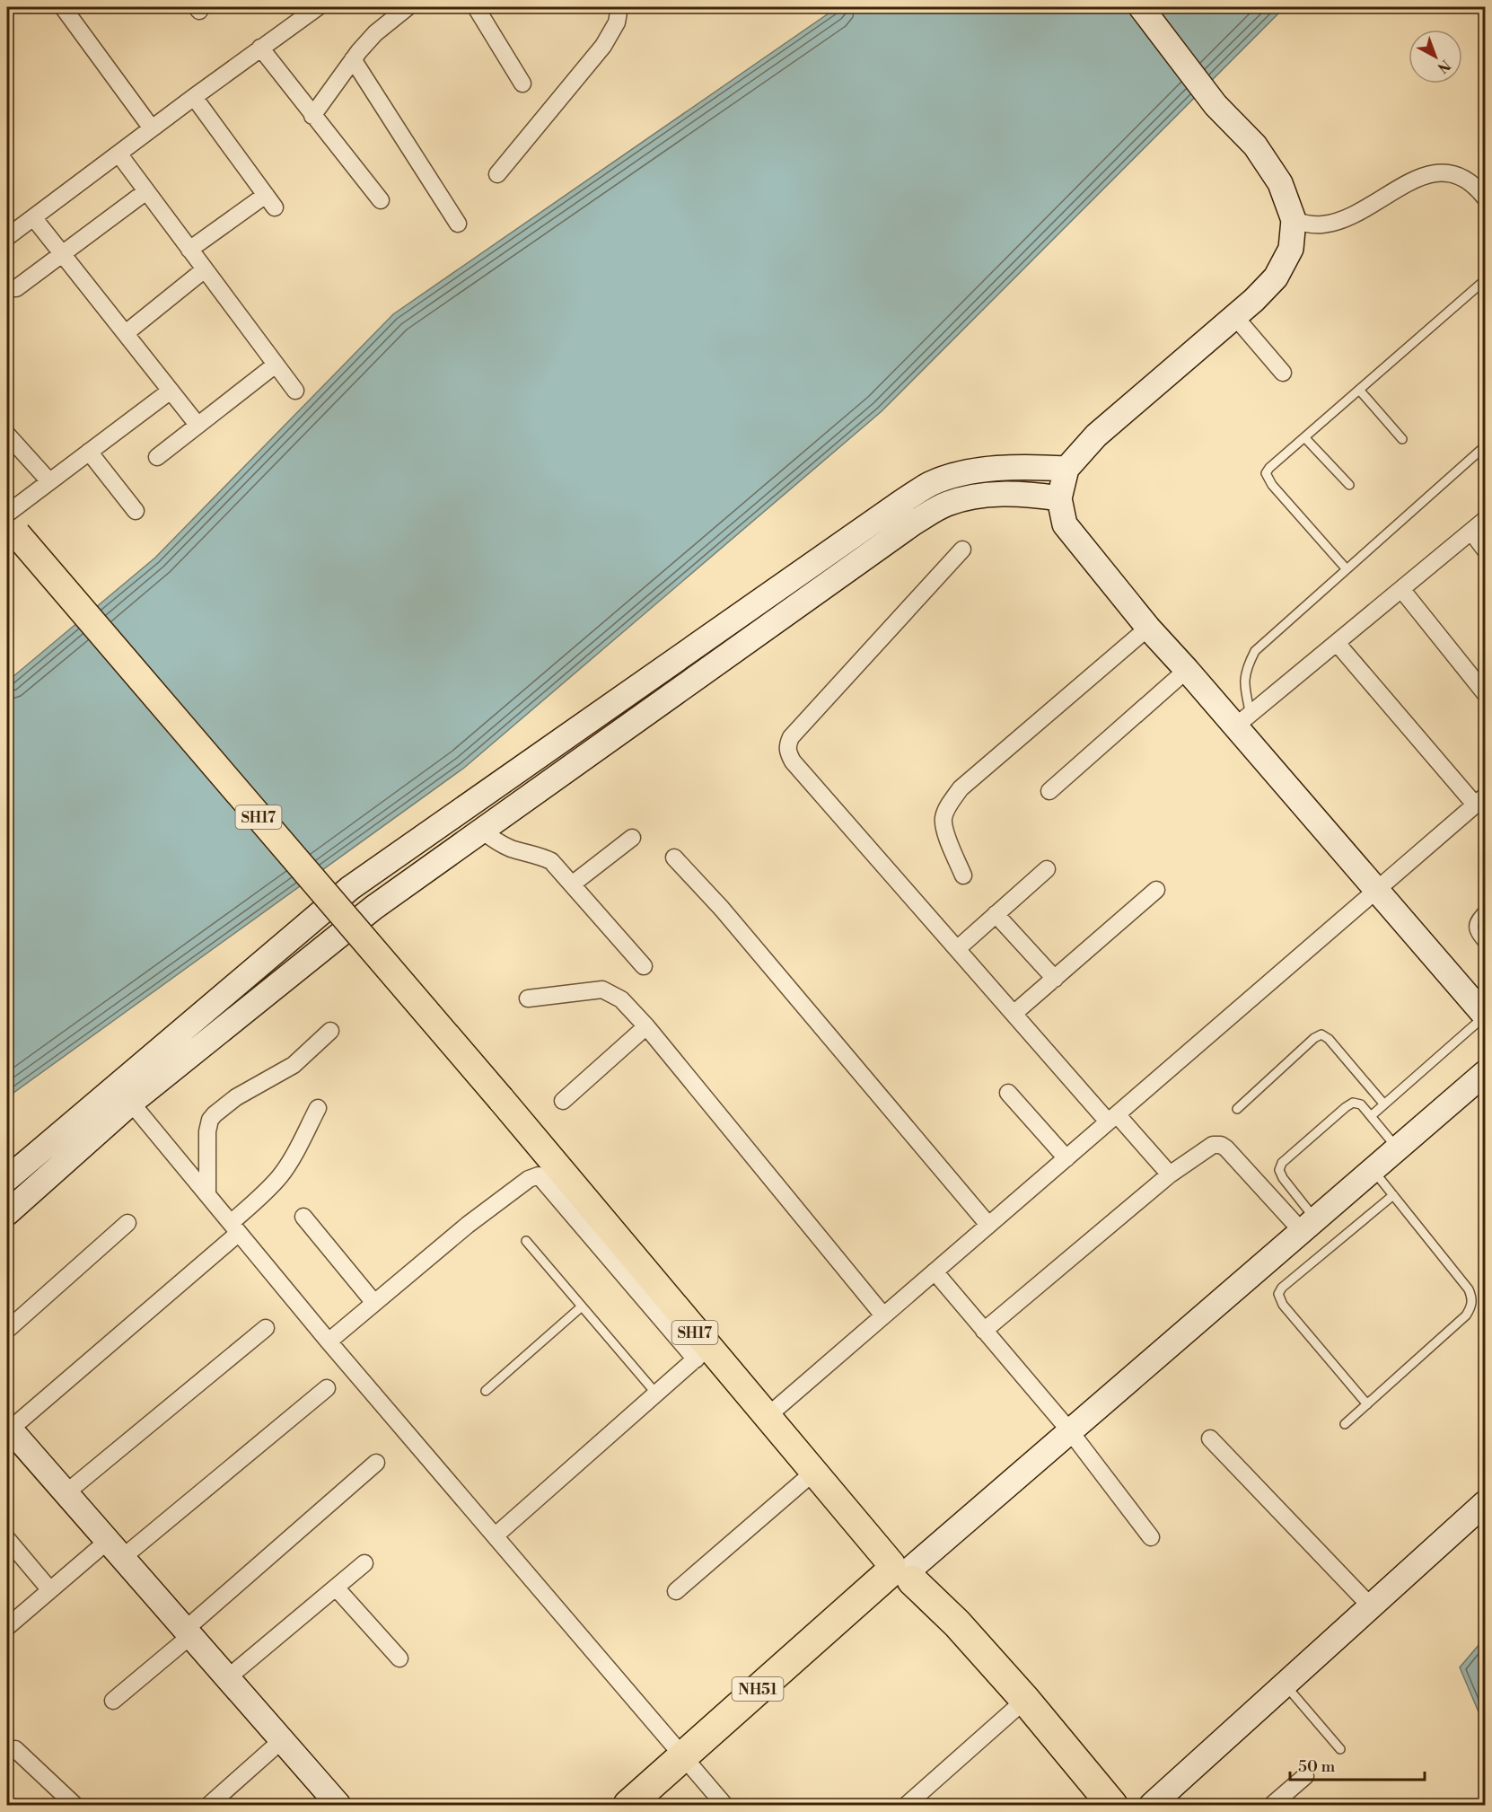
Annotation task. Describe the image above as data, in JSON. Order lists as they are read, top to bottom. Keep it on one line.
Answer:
{"streets":{"highway":["NH51"],"main road":["SH17"]},"crossings":[["SH17","NH51"]],"scale_bar":"50 m","north":"bottom right"}
